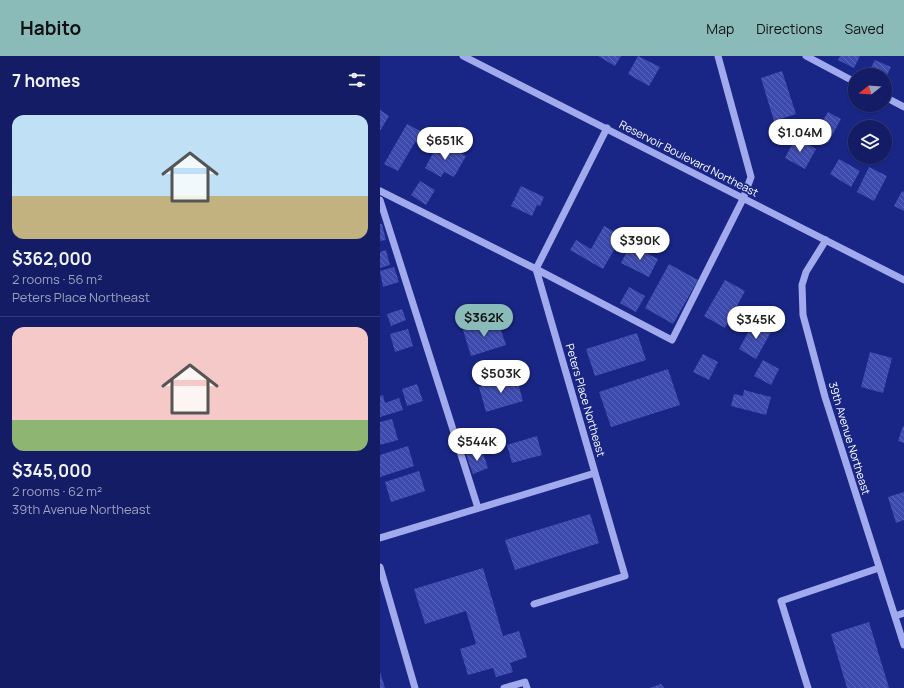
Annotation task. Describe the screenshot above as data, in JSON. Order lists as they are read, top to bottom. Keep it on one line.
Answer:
{"streets":{"street":["Reservoir Boulevard Northeast","Peters Place Northeast","39th Avenue Northeast"]},"crossings":[["Reservoir Boulevard Northeast","39th Avenue Northeast"]],"north":"left","page":{"header":"Habito","nav":["Map","Directions","Saved"],"heading":"7 homes","list":[{"name":"$362,000","note":"2 rooms · 56 m² · Peters Place Northeast"},{"name":"$345,000","note":"2 rooms · 62 m² · 39th Avenue Northeast"}],"price":["$1.04M","$651K","$390K","$362K","$345K","$503K","$544K"]}}
